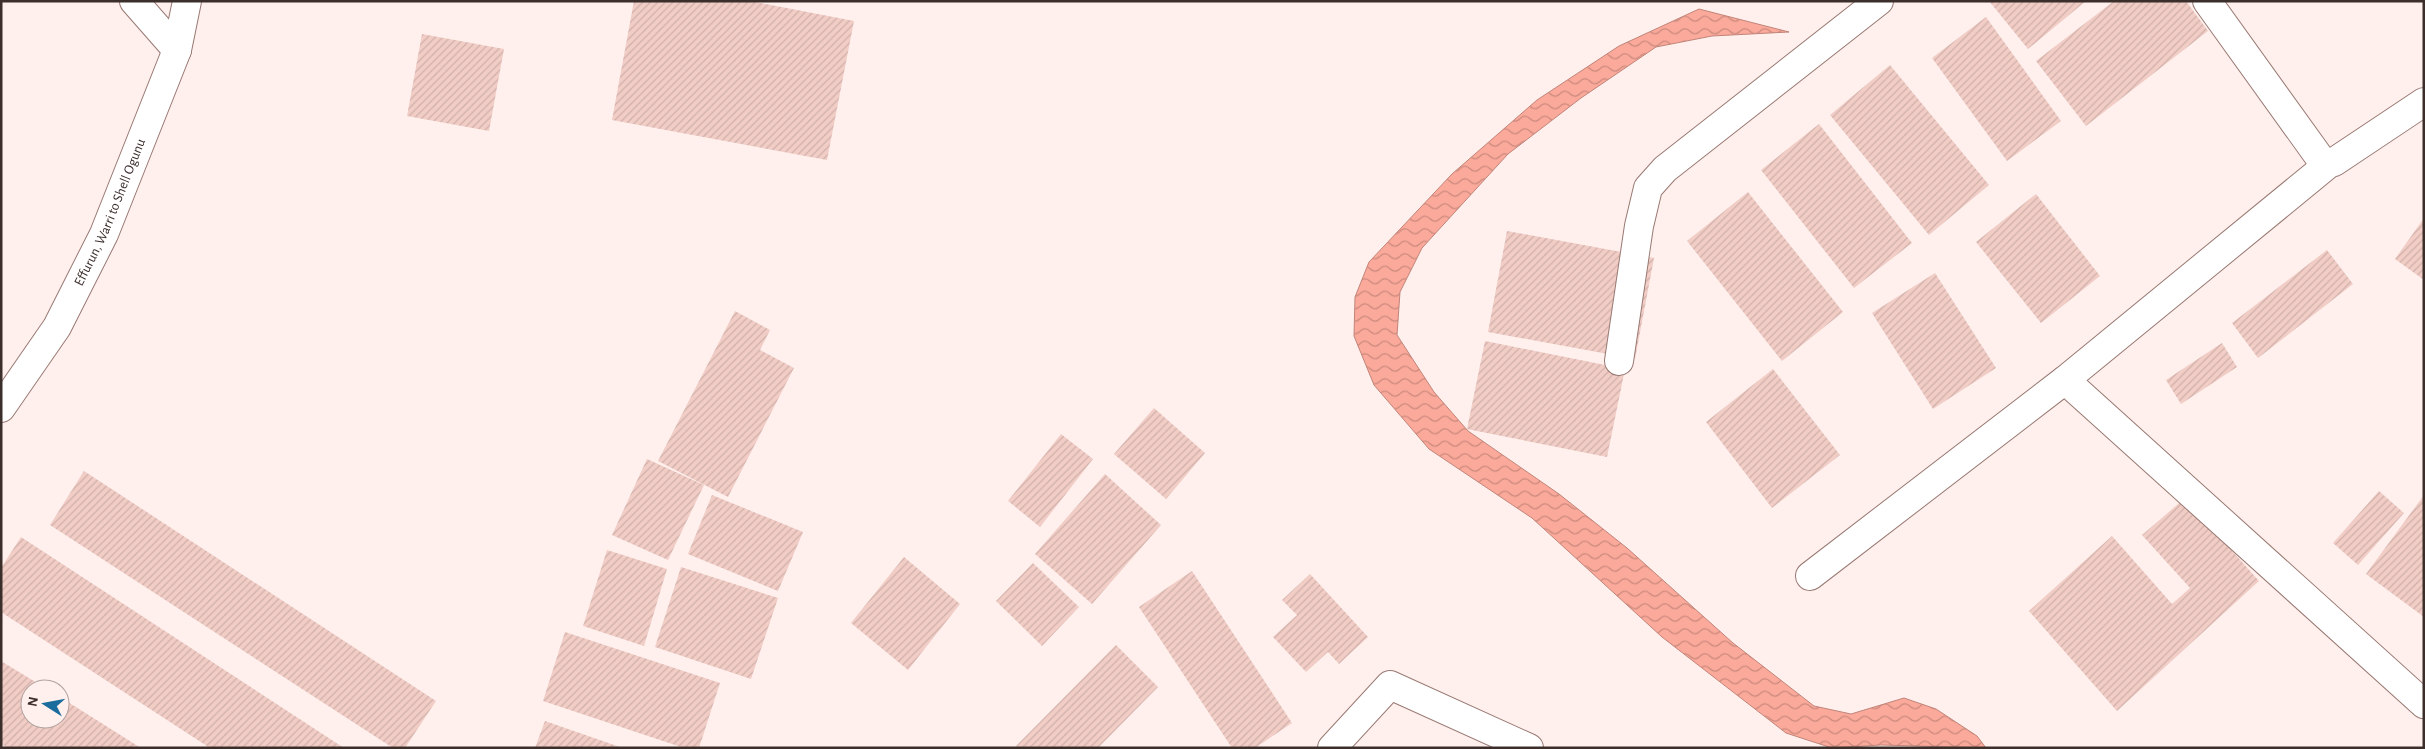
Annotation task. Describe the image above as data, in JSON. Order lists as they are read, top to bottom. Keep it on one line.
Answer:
{"streets":{"street":["Effurun, Warri to Shell Ogunu"]},"north":"left"}
